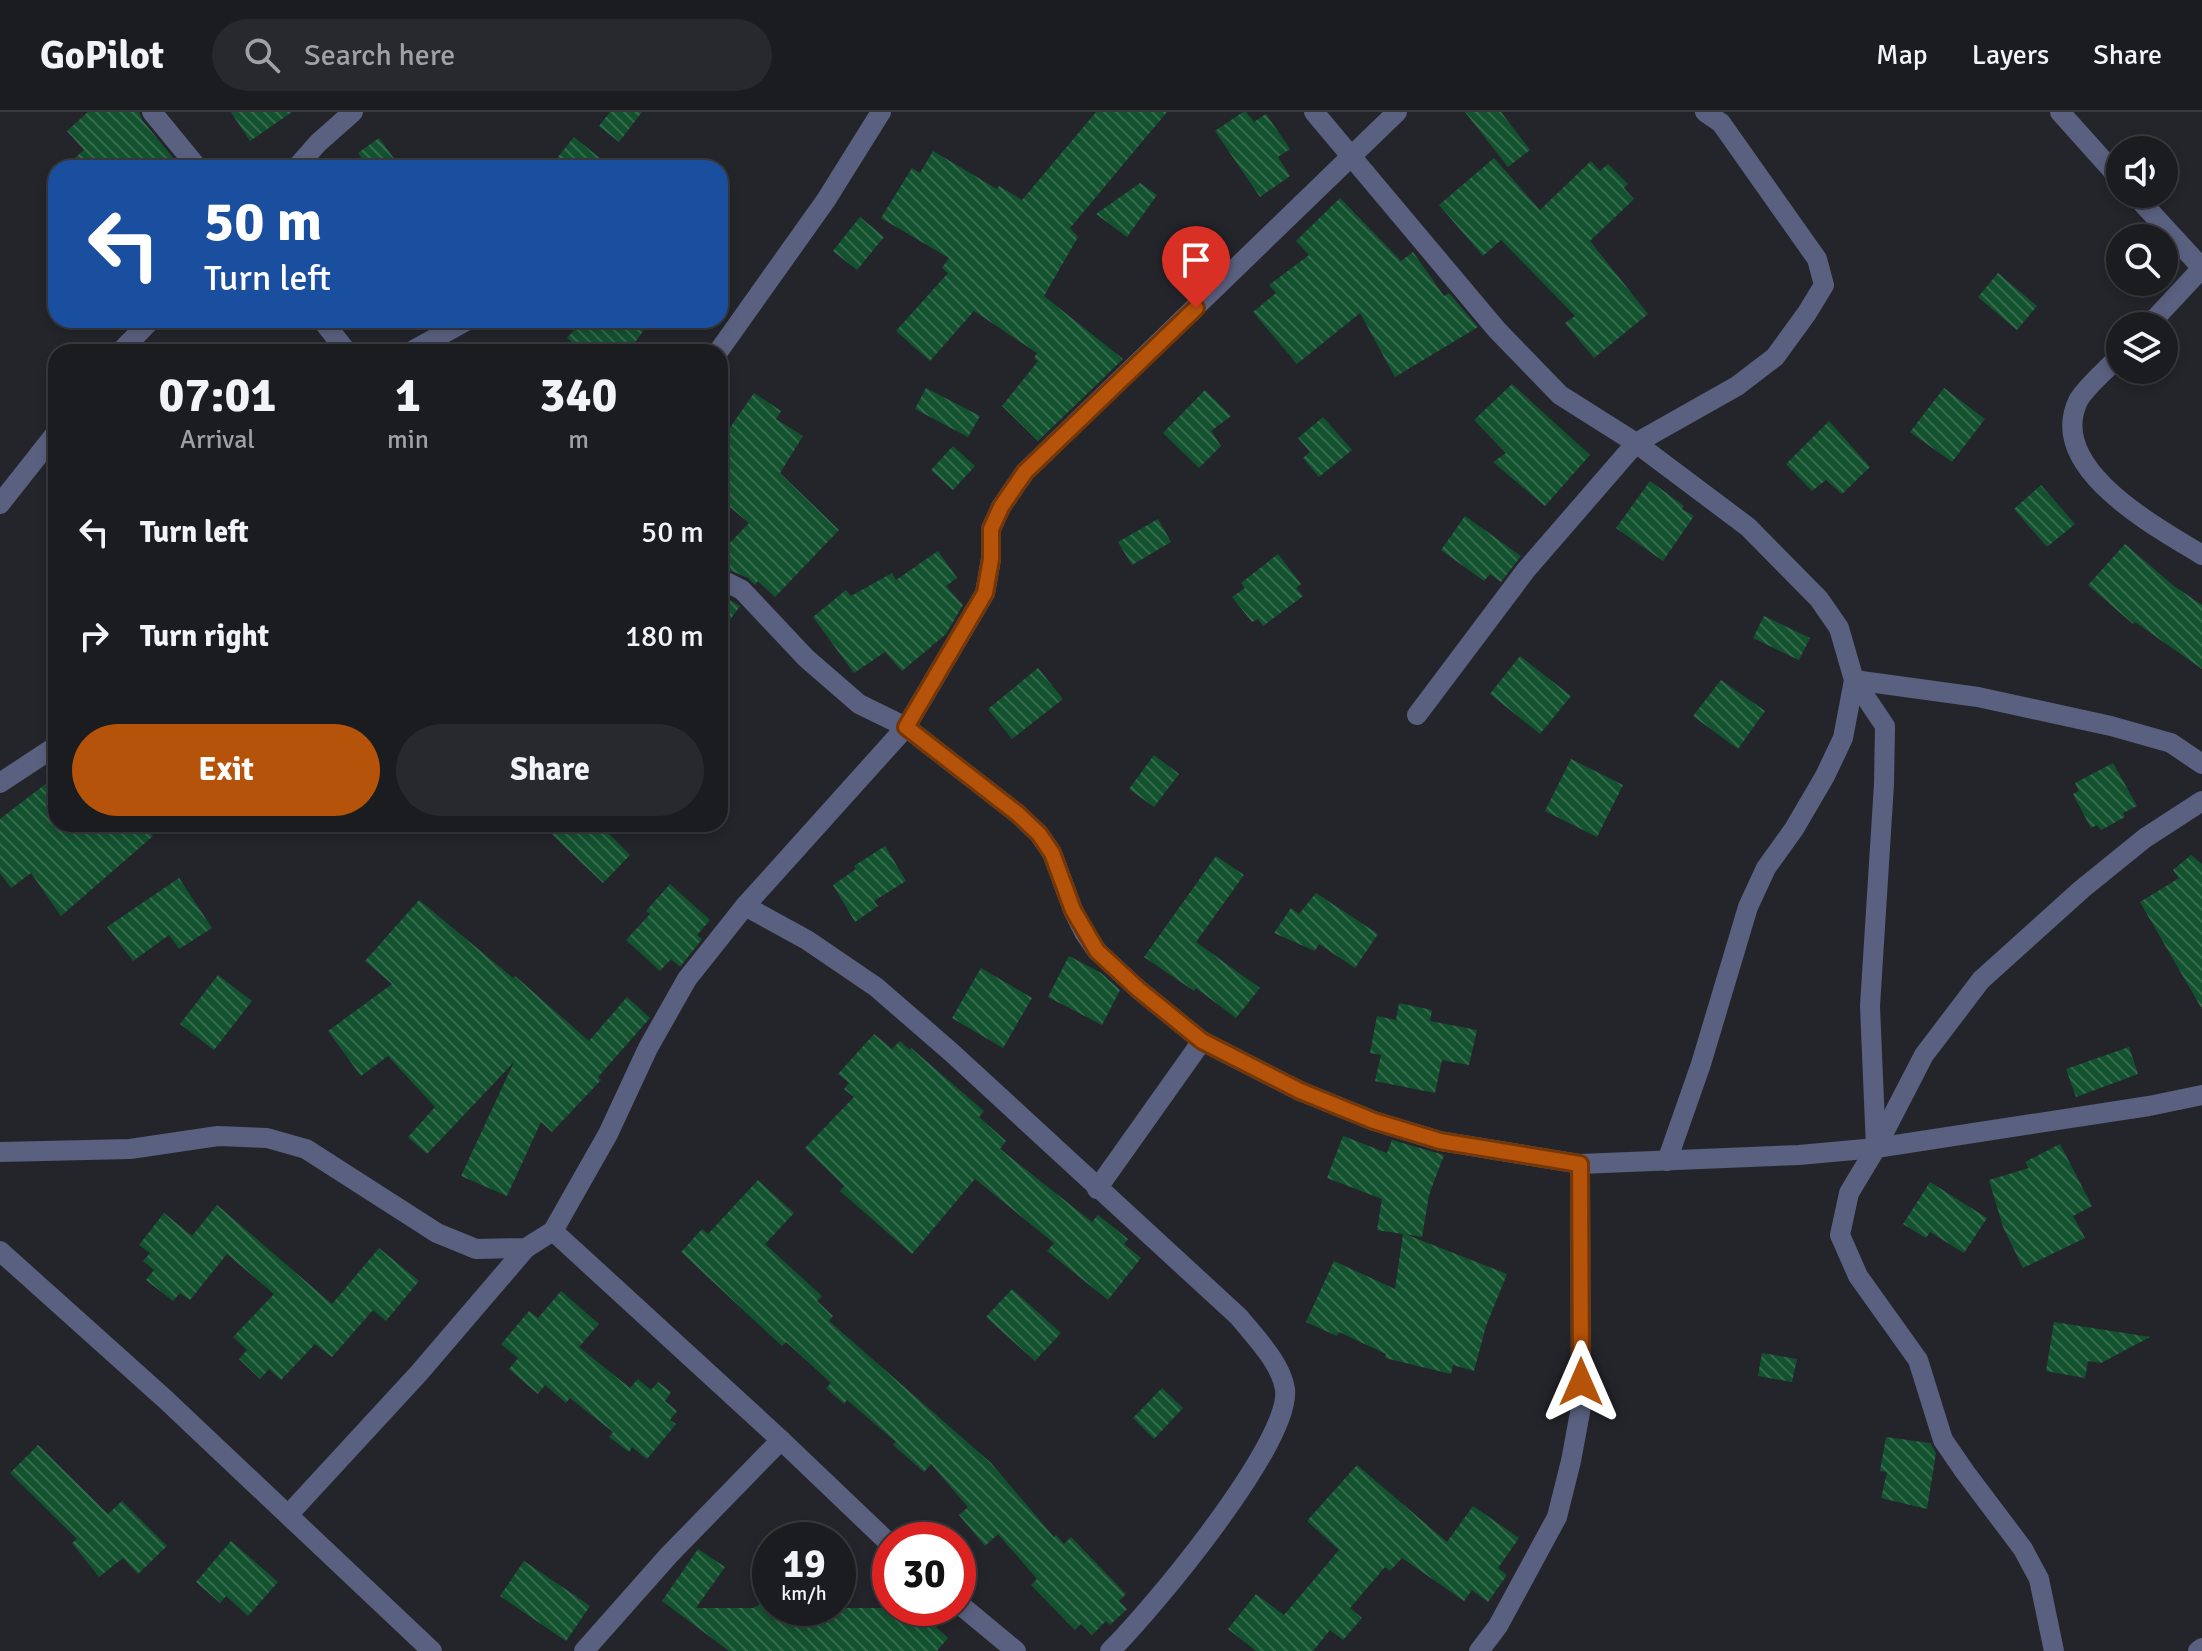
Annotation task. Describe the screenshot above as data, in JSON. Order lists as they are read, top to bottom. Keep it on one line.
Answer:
{"page":{"header":"GoPilot","search":"Search here","nav":["Map","Layers","Share"],"turn":["50 m","Turn left"],"eta":["07:01","Arrival","1","min","340","m"],"list":[{"name":"Turn left","value":"50 m"},{"name":"Turn right","value":"180 m"}],"buttons":["Exit","Share"],"speed":"19 km/h","limit":"30"}}
